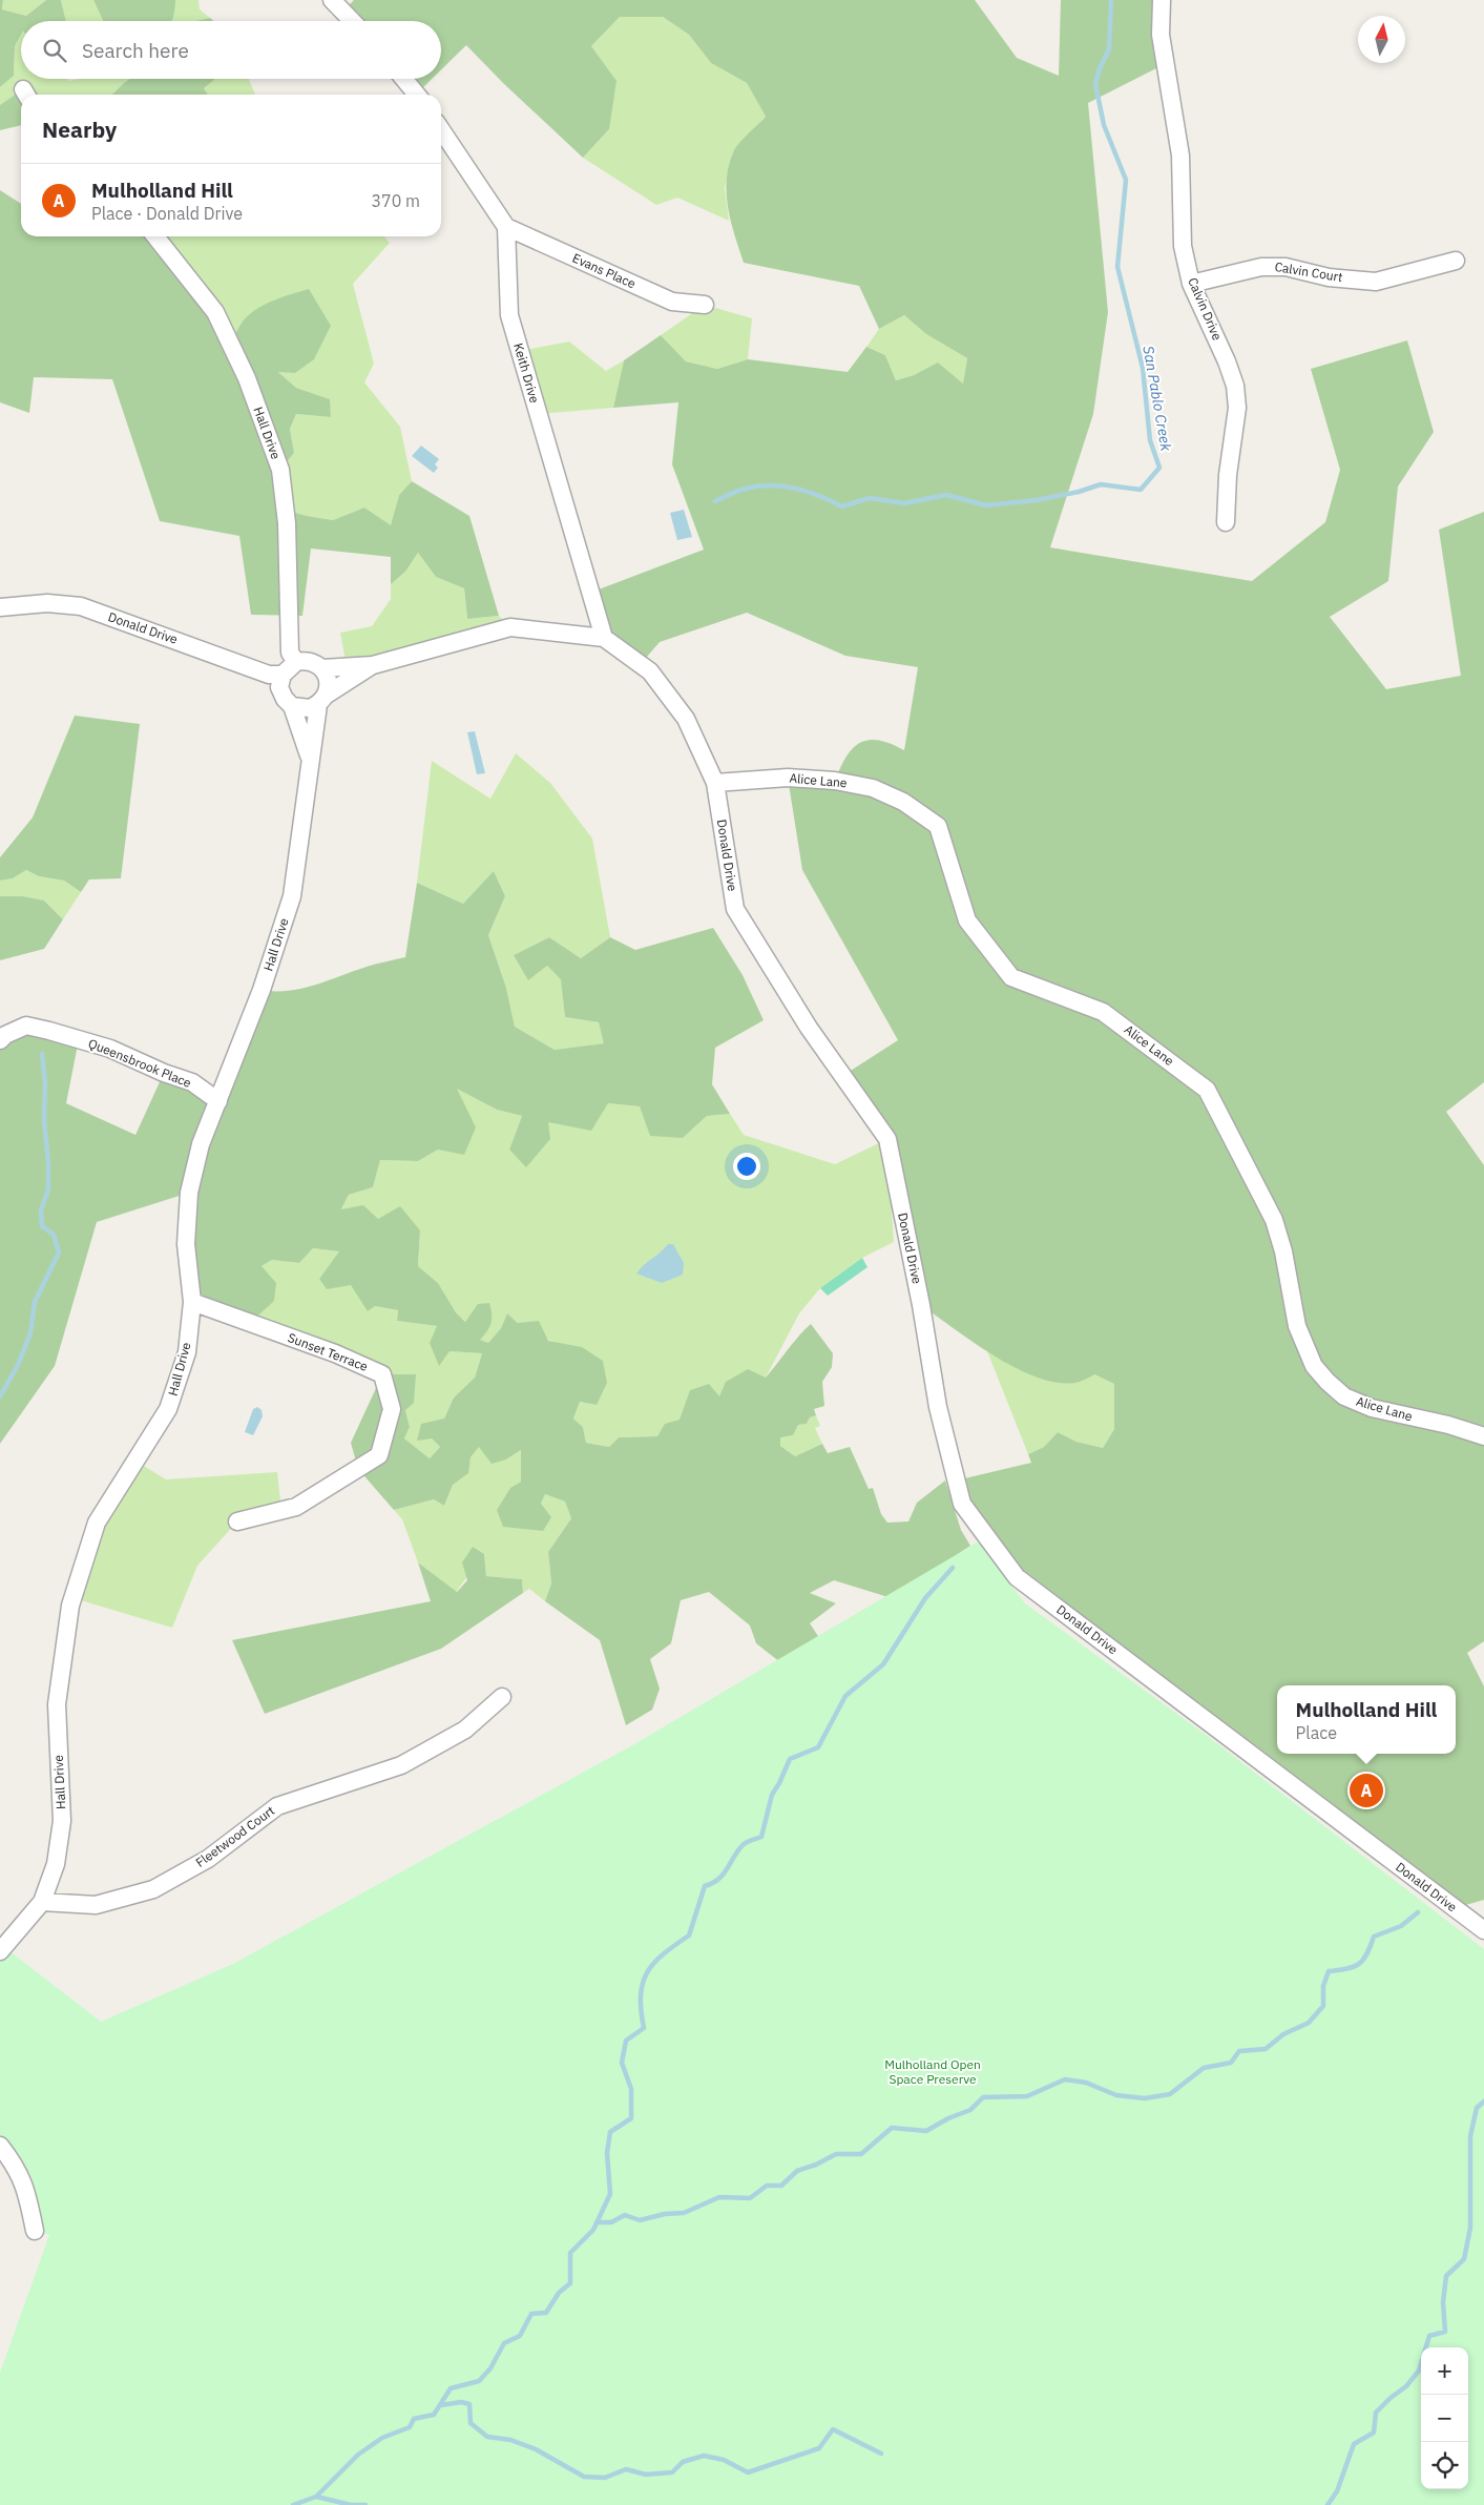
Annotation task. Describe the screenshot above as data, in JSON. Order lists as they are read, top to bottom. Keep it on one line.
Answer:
{"streets":{"street":["Evans Place","Calvin Court","Calvin Drive","Keith Drive","Hall Drive","Donald Drive","Alice Lane","Queensbrook Place","Sunset Terrace","Fleetwood Court"]},"crossings":[["Evans Place","Keith Drive"],["Calvin Court","Calvin Drive"],["Keith Drive","Donald Drive"],["Hall Drive","Donald Drive"],["Hall Drive","Queensbrook Place"],["Hall Drive","Sunset Terrace"],["Hall Drive","Fleetwood Court"],["Donald Drive","Alice Lane"]],"water":["San Pablo Creek"],"parks":["Mulholland Open Space Preserve"],"north":"top","page":{"search":"Search here","heading":"Nearby","list":[{"mark":"A","name":"Mulholland Hill","note":"Place · Donald Drive","value":"370 m"}],"popup":["Mulholland Hill","Place"],"pins":"A","map_buttons":["+","−"]}}
